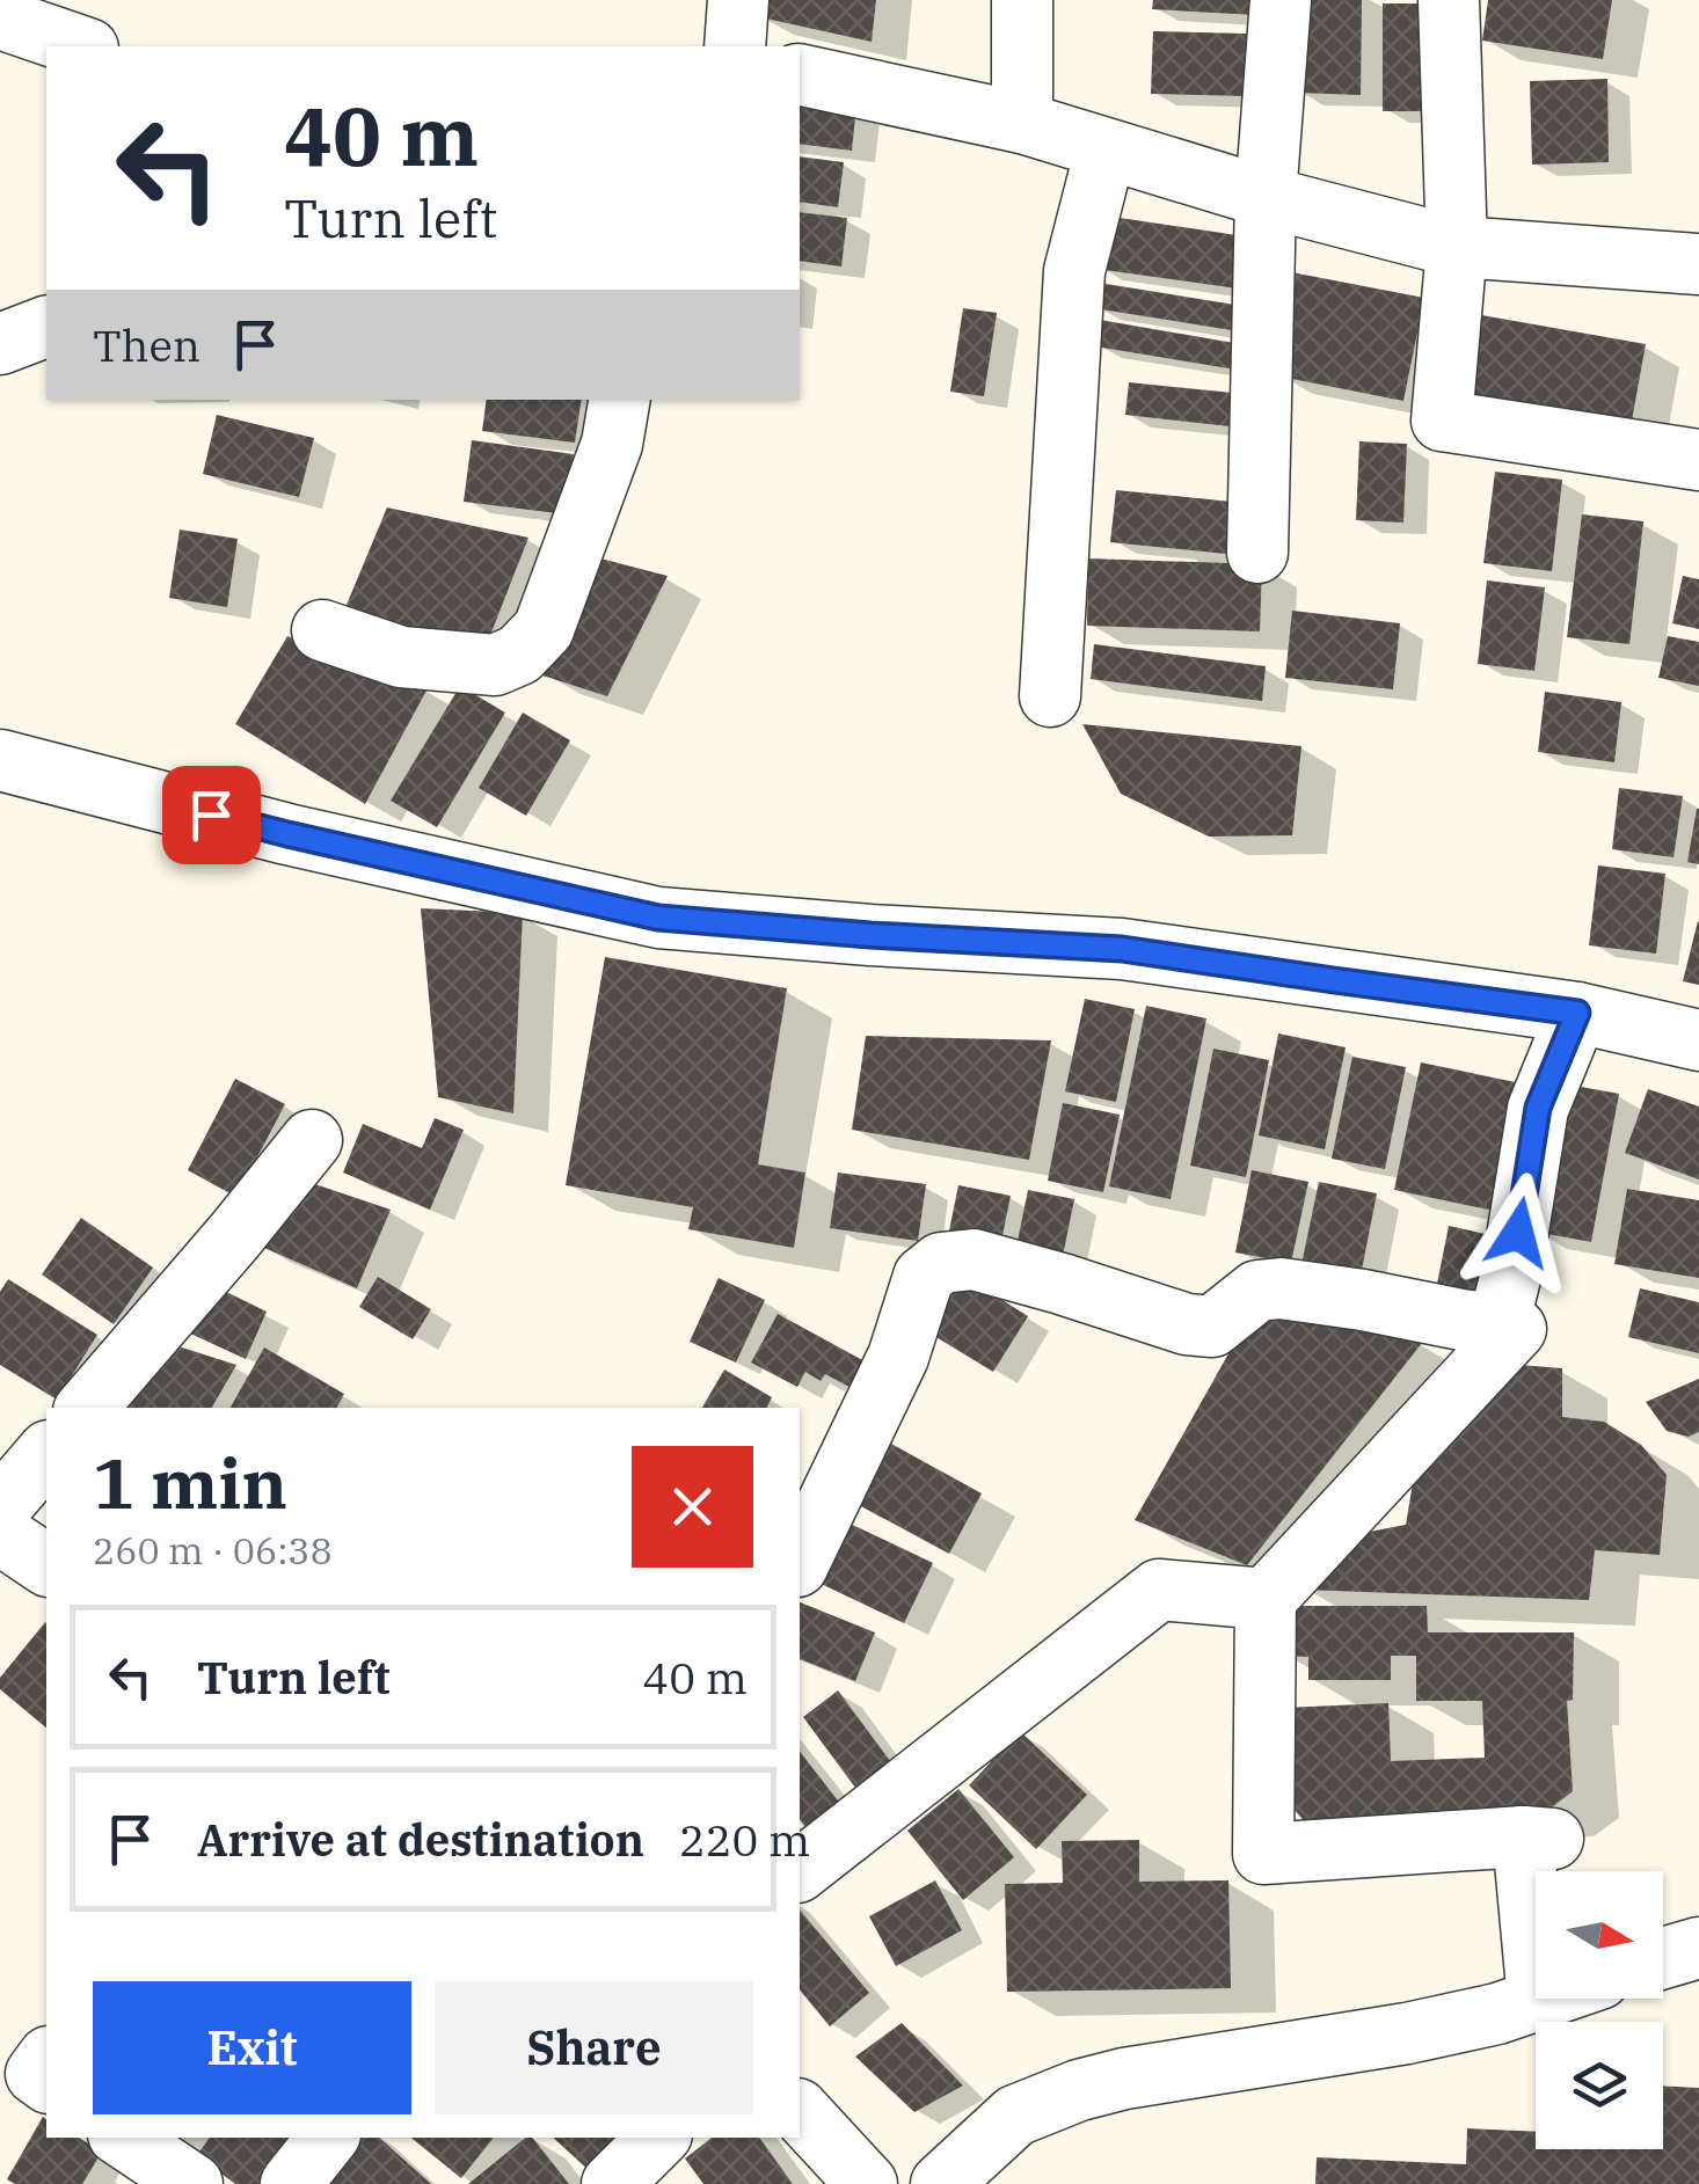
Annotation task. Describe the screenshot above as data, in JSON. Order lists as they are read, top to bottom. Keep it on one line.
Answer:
{"north":"right","page":{"turn":["40 m","Turn left"],"then":"Then","heading":["1 min","260 m · 06:38"],"list":[{"name":"Turn left","value":"40 m"},{"name":"Arrive at destination","value":"220 m"}],"buttons":["Exit","Share"]}}
